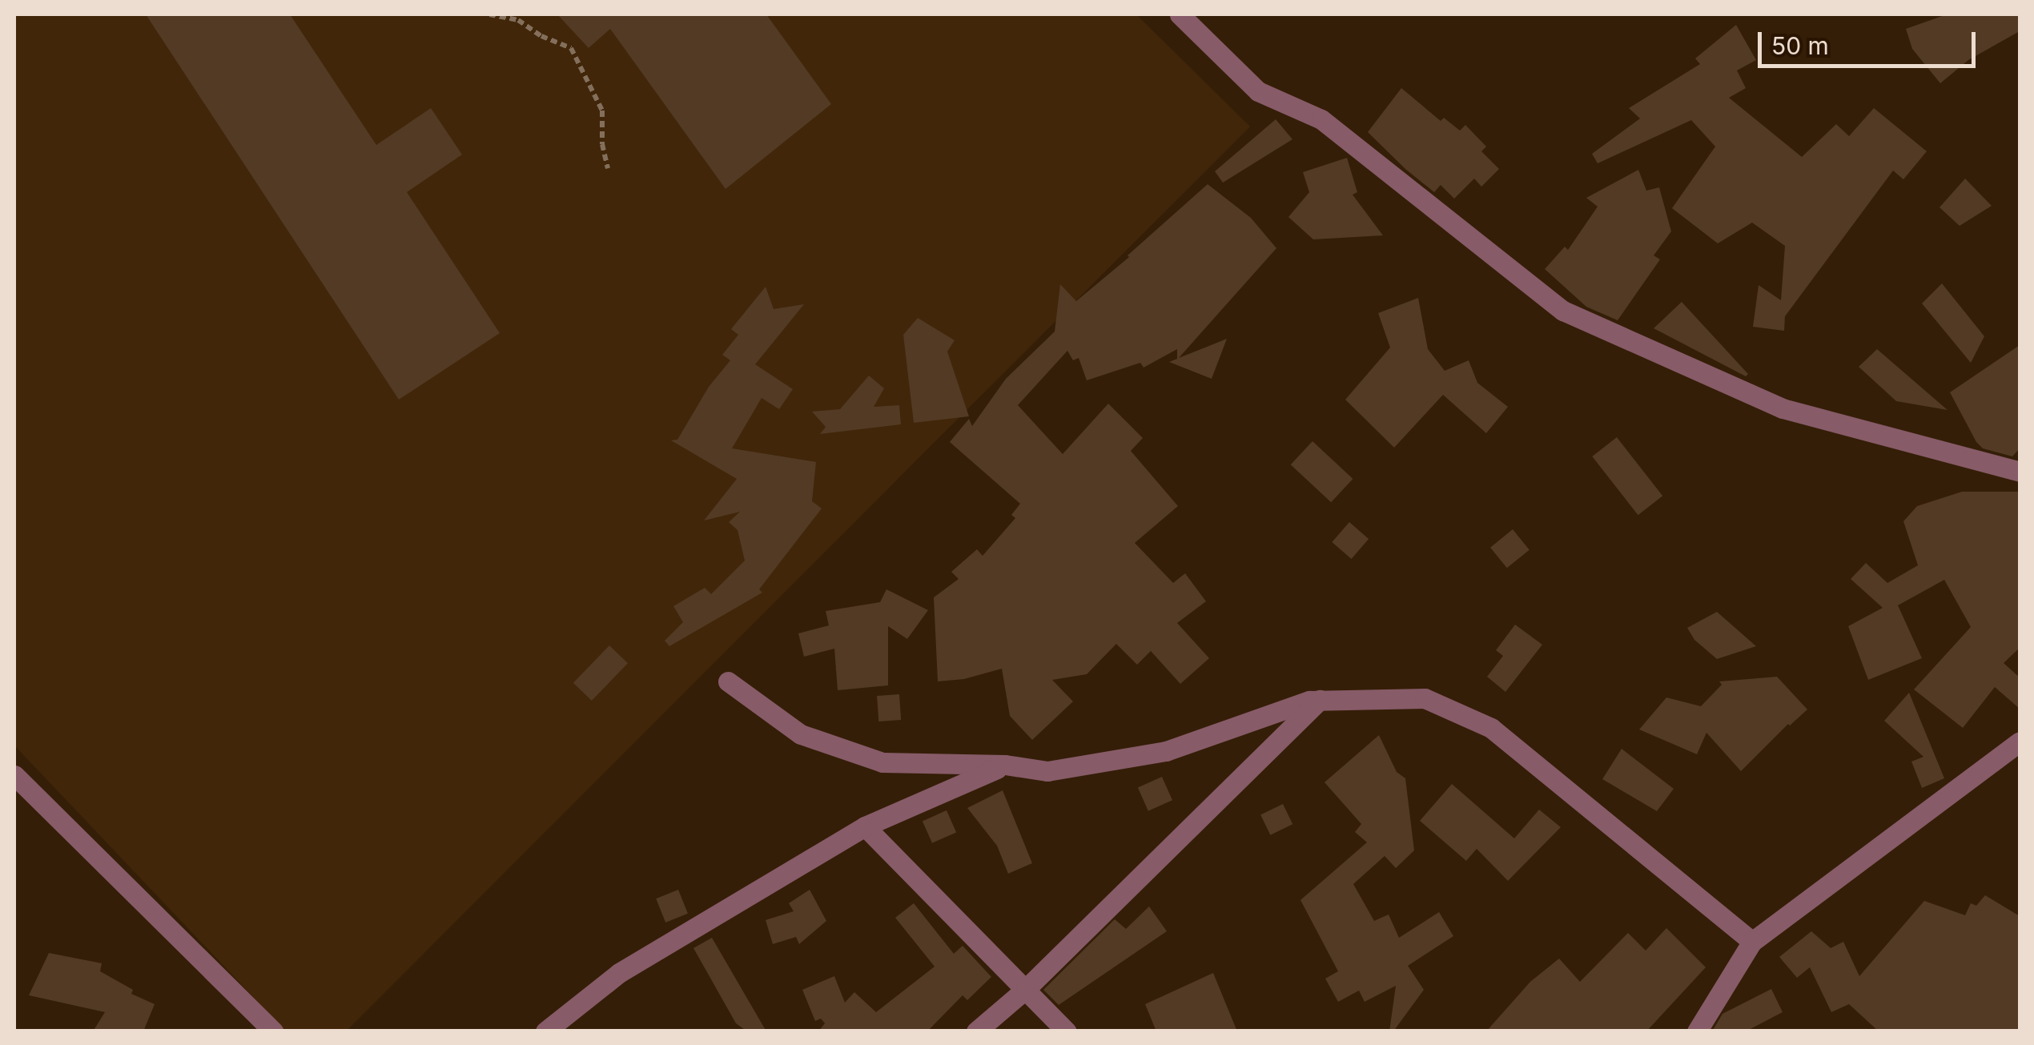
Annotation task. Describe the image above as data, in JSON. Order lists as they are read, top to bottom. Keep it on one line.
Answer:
{"scale_bar":"50 m"}
